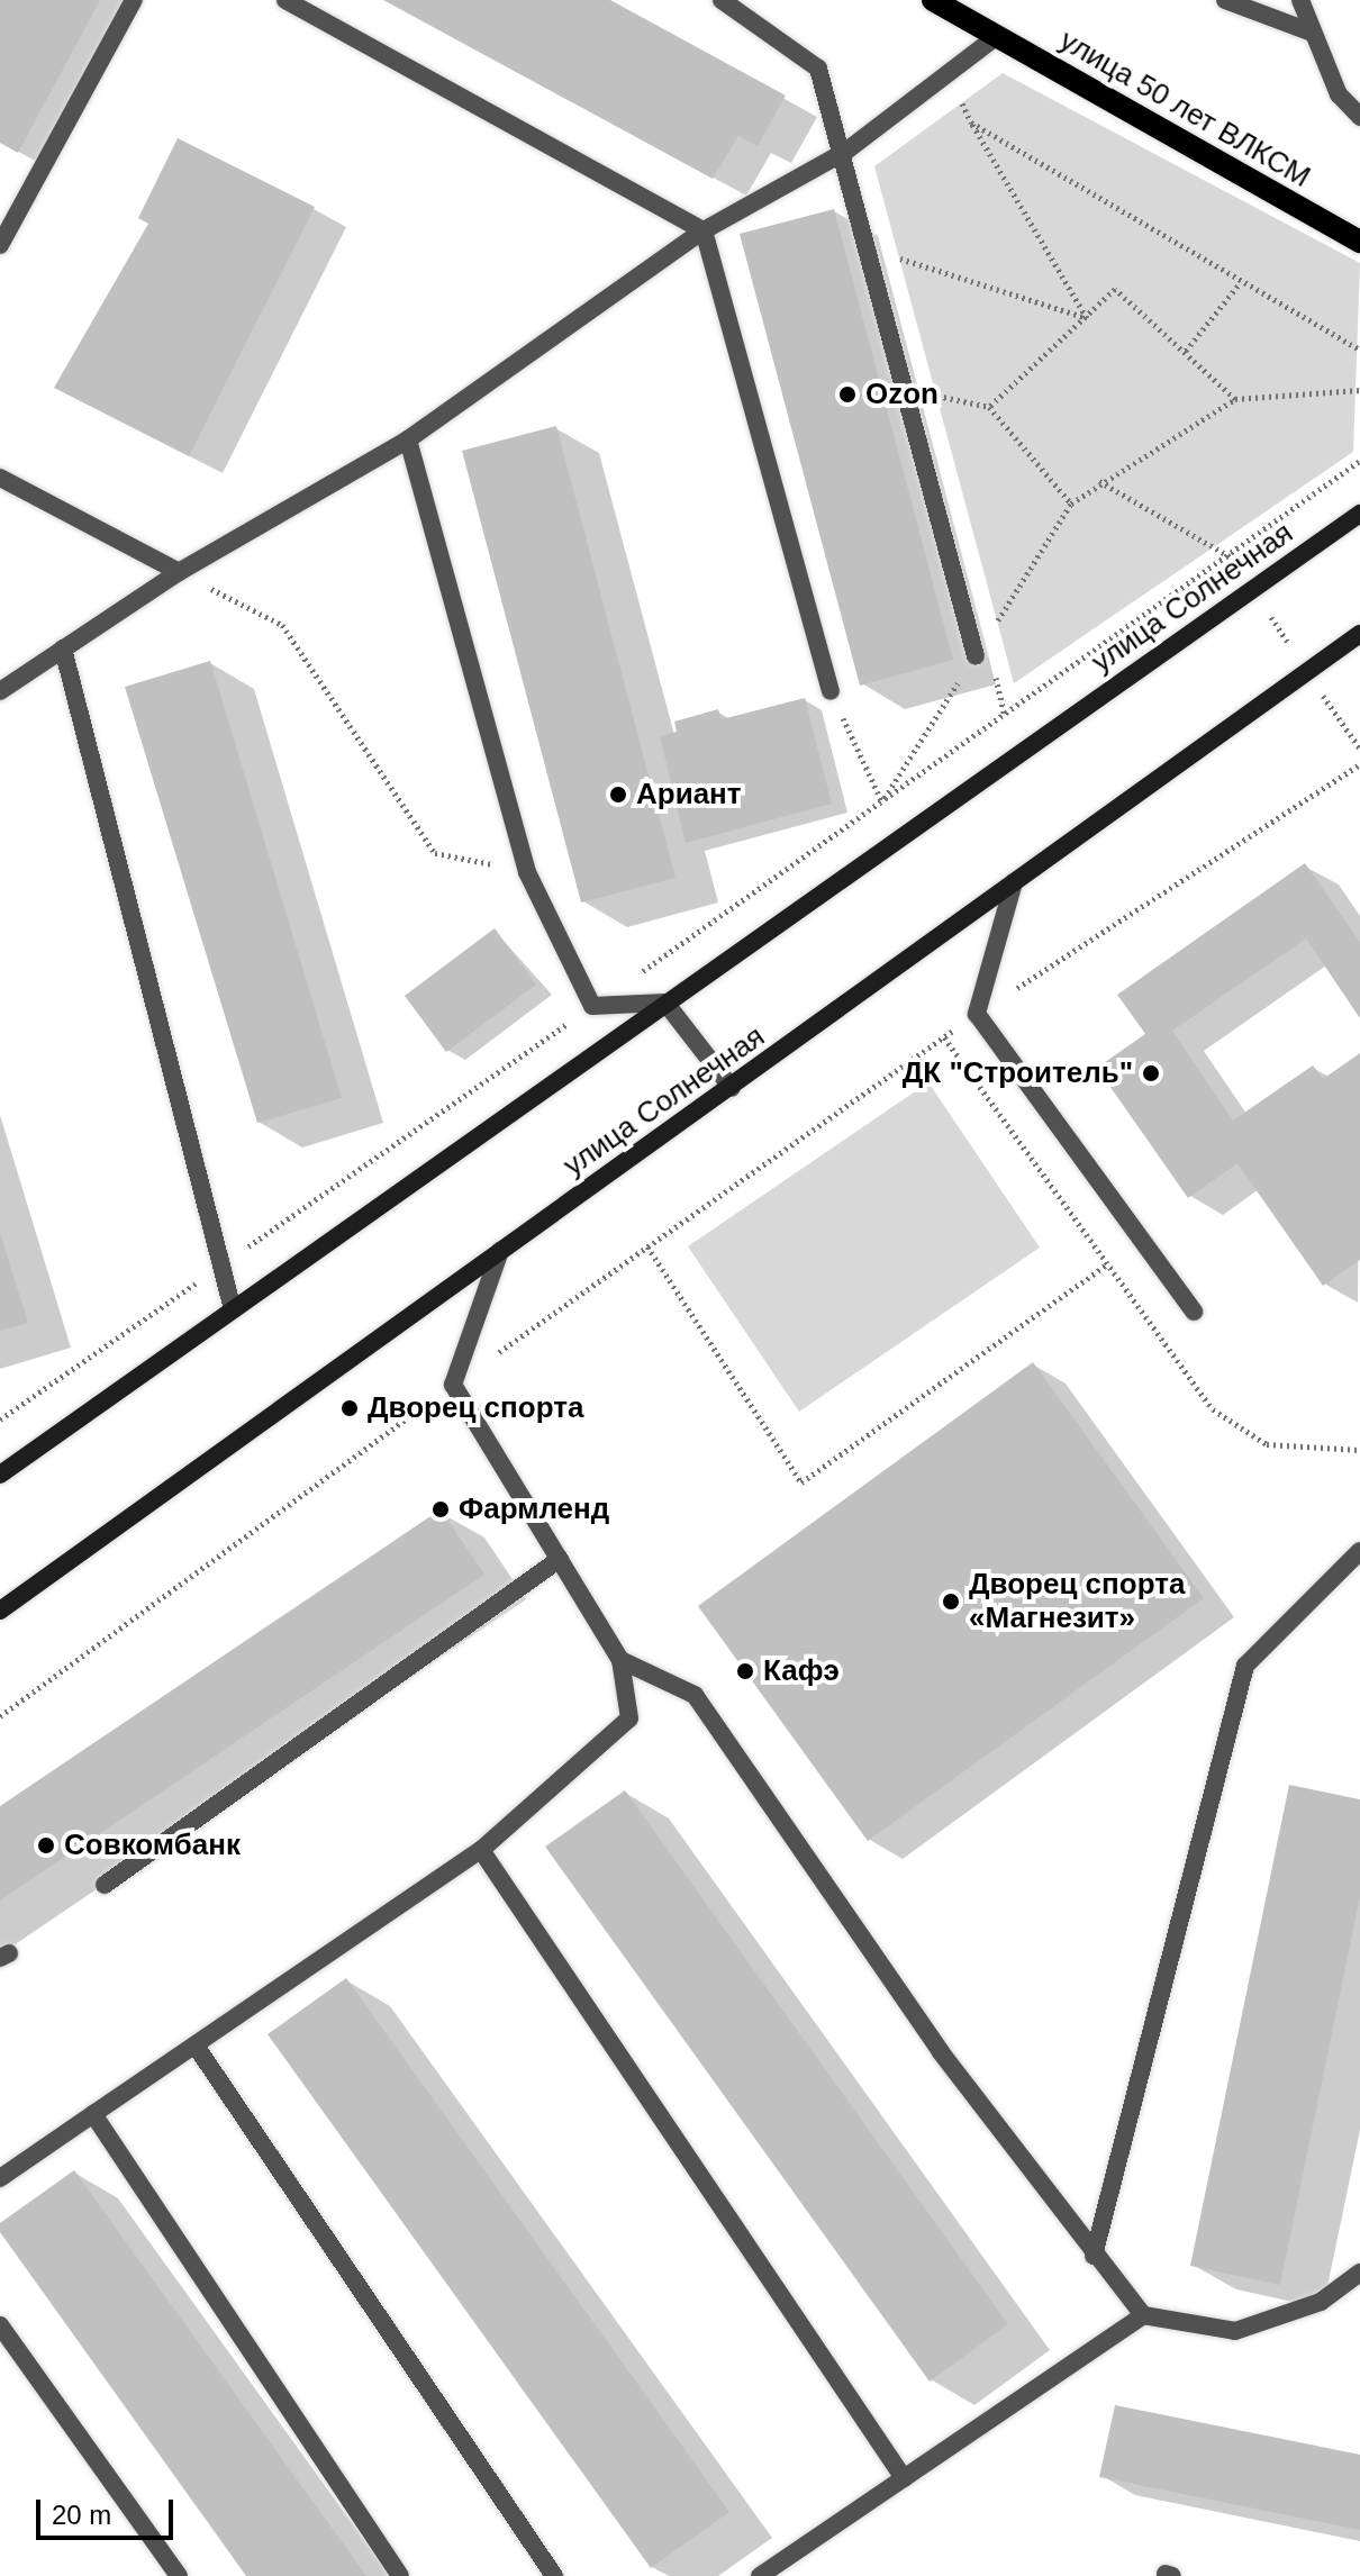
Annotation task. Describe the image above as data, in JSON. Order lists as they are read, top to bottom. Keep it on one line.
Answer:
{"streets":{"main road":["улица 50 лет ВЛКСМ","улица Солнечная"]},"places":["Ozon","Ариант","ДК \"Строитель\"","Дворец спорта","Фармленд","Дворец спорта «Магнезит»","Кафэ","Совкомбанк"],"scale_bar":"20 m"}
